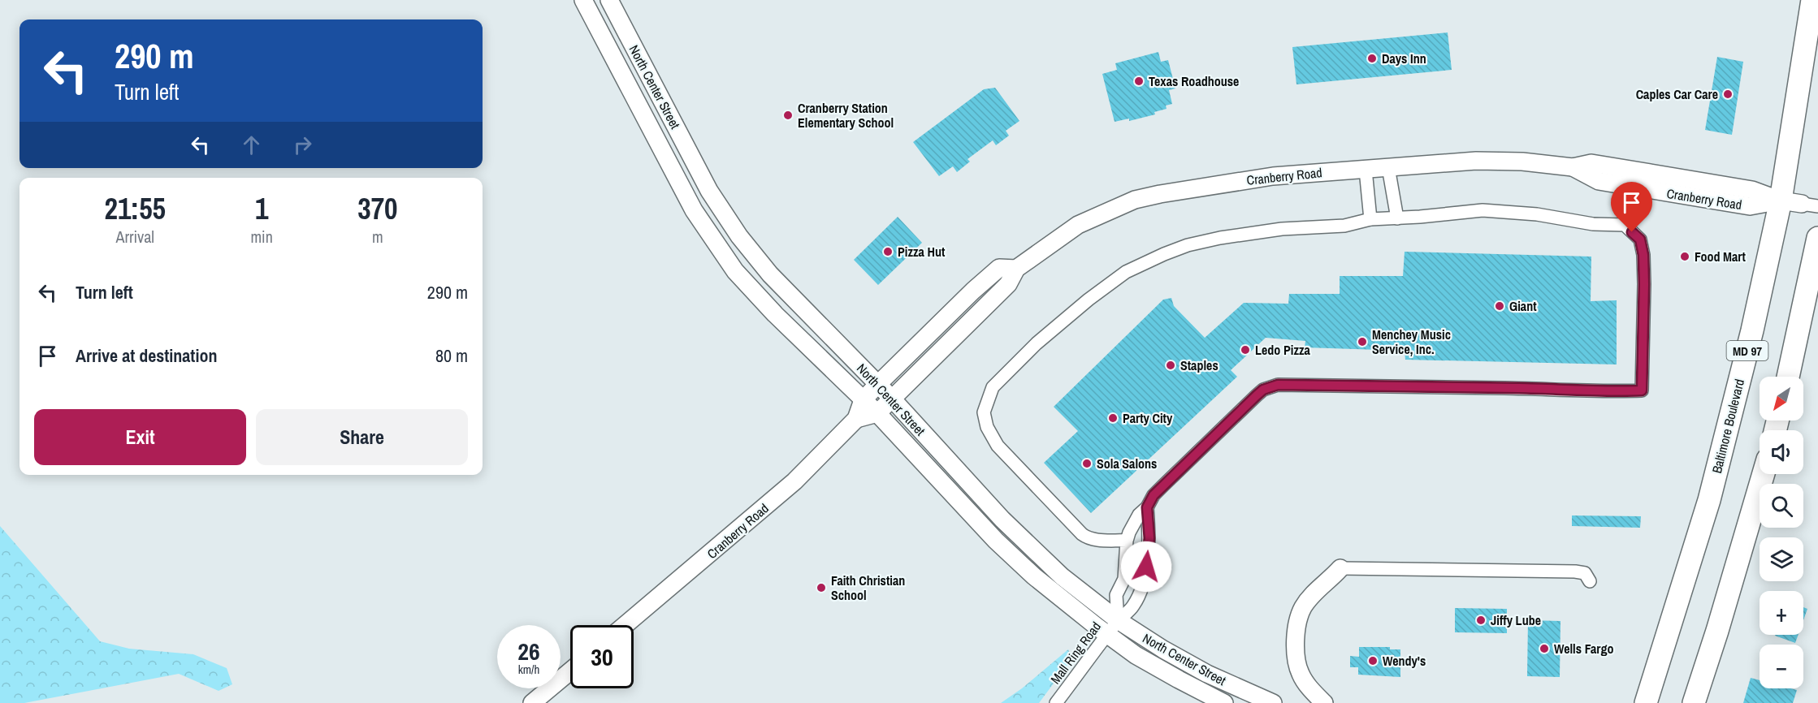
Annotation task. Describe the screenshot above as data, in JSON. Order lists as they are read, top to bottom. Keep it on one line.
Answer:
{"streets":{"highway":["MD 97","Baltimore Boulevard"],"street":["North Center Street","Cranberry Road","Mall Ring Road"]},"crossings":[["North Center Street","Cranberry Road"],["North Center Street","Mall Ring Road"],["Cranberry Road","Baltimore Boulevard"]],"places":["Days Inn","Texas Roadhouse","Caples Car Care","Cranberry Station Elementary School","Pizza Hut","Food Mart","Giant","Menchey Music Service, Inc.","Ledo Pizza","Staples","Party City","Sola Salons","Faith Christian School","Jiffy Lube","Wells Fargo","Wendy's"],"north":"bottom left","page":{"turn":["290 m","Turn left"],"eta":["21:55","Arrival","1","min","370","m"],"list":[{"name":"Turn left","value":"290 m"},{"name":"Arrive at destination","value":"80 m"}],"map_buttons":["+","−"],"buttons":["Exit","Share"],"speed":"26 km/h","limit":"30"}}
